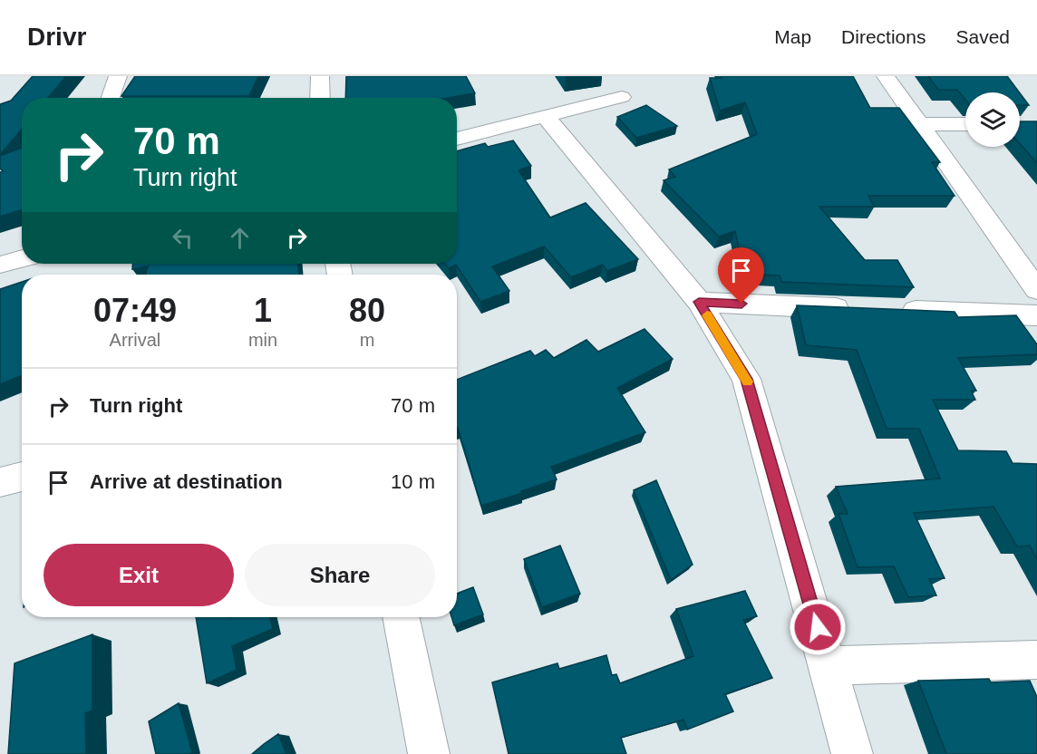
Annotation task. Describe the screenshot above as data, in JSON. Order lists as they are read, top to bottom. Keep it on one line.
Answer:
{"page":{"header":"Drivr","nav":["Map","Directions","Saved"],"turn":["70 m","Turn right"],"eta":["07:49","Arrival","1","min","80","m"],"list":[{"name":"Turn right","value":"70 m"},{"name":"Arrive at destination","value":"10 m"}],"buttons":["Exit","Share"]}}
